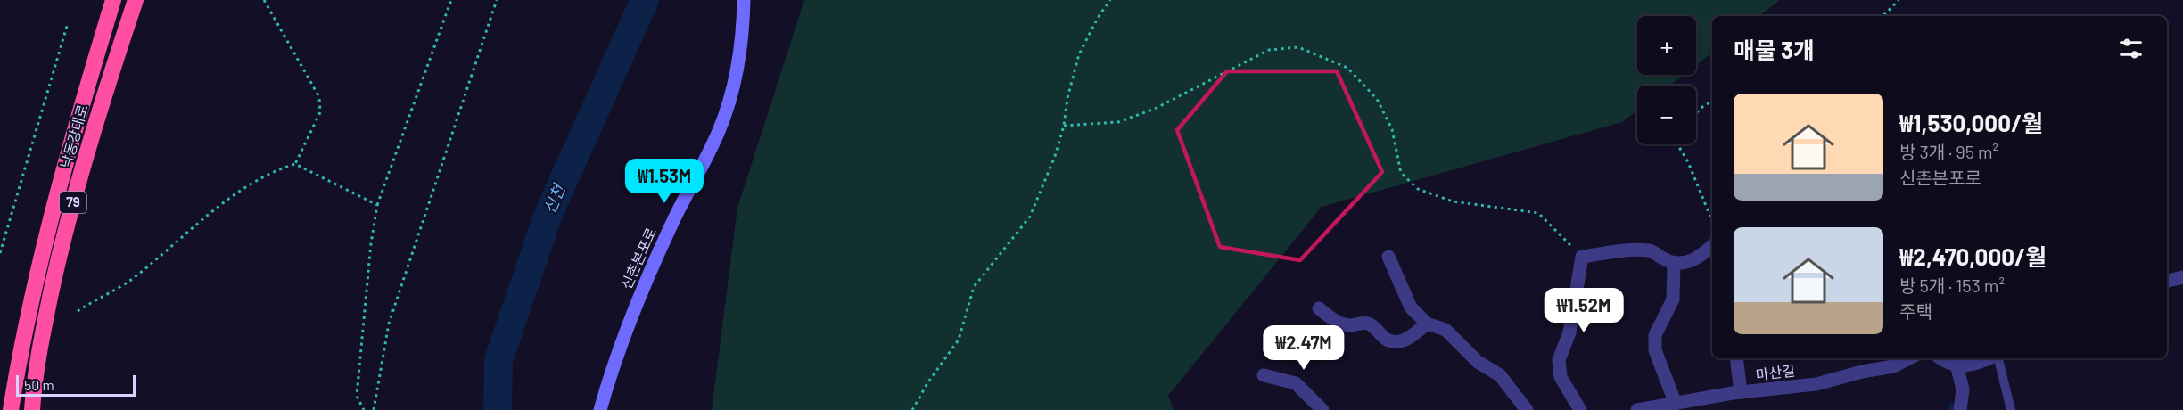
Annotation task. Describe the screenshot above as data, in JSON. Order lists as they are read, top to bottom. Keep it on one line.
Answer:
{"streets":{"highway":["낙동강대로","79"],"main road":["신촌본포로"],"street":["마산길"]},"water":["신천"],"scale_bar":"50 m","page":{"map_buttons":["+","−"],"heading":"매물 3개","list":[{"name":"₩1,530,000/월","note":"방 3개 · 95 m² · 신촌본포로"},{"name":"₩2,470,000/월","note":"방 5개 · 153 m² · 주택"}],"price":["₩1.53M","₩1.52M","₩2.47M"],"scale":"50 m"}}
